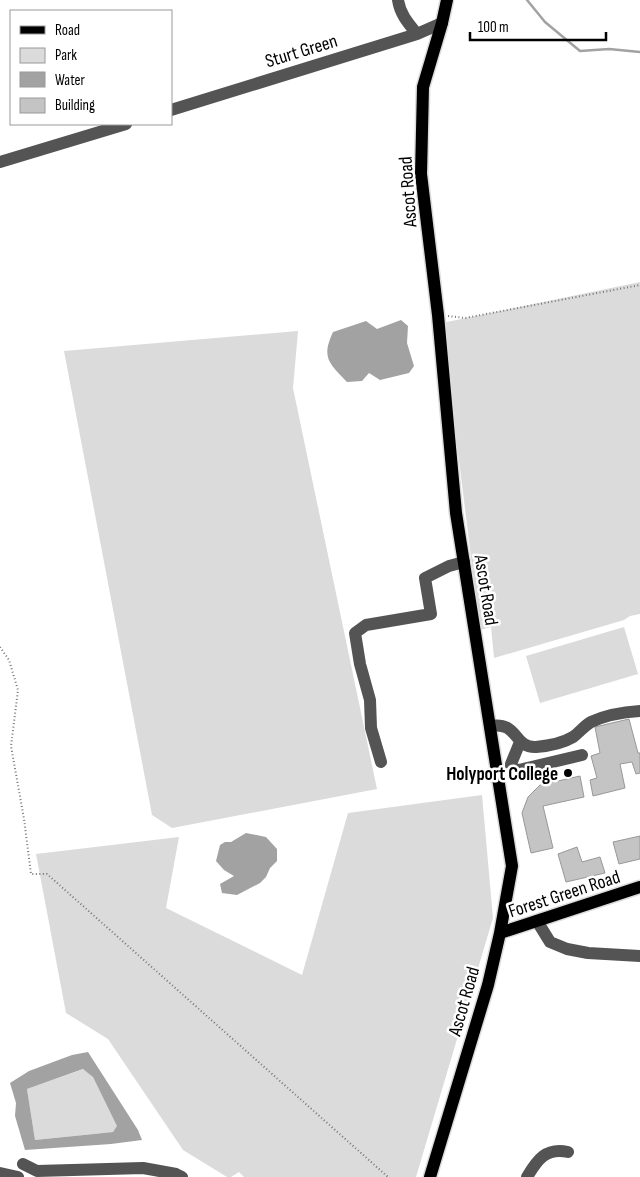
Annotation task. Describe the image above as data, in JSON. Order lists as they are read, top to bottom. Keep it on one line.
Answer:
{"streets":{"main road":["Ascot Road","Forest Green Road"],"street":["Sturt Green"]},"crossings":[["Sturt Green","Ascot Road"],["Ascot Road","Forest Green Road"]],"places":["Holyport College"],"legend":["Road","Park","Water","Building"],"scale_bar":"100 m"}
